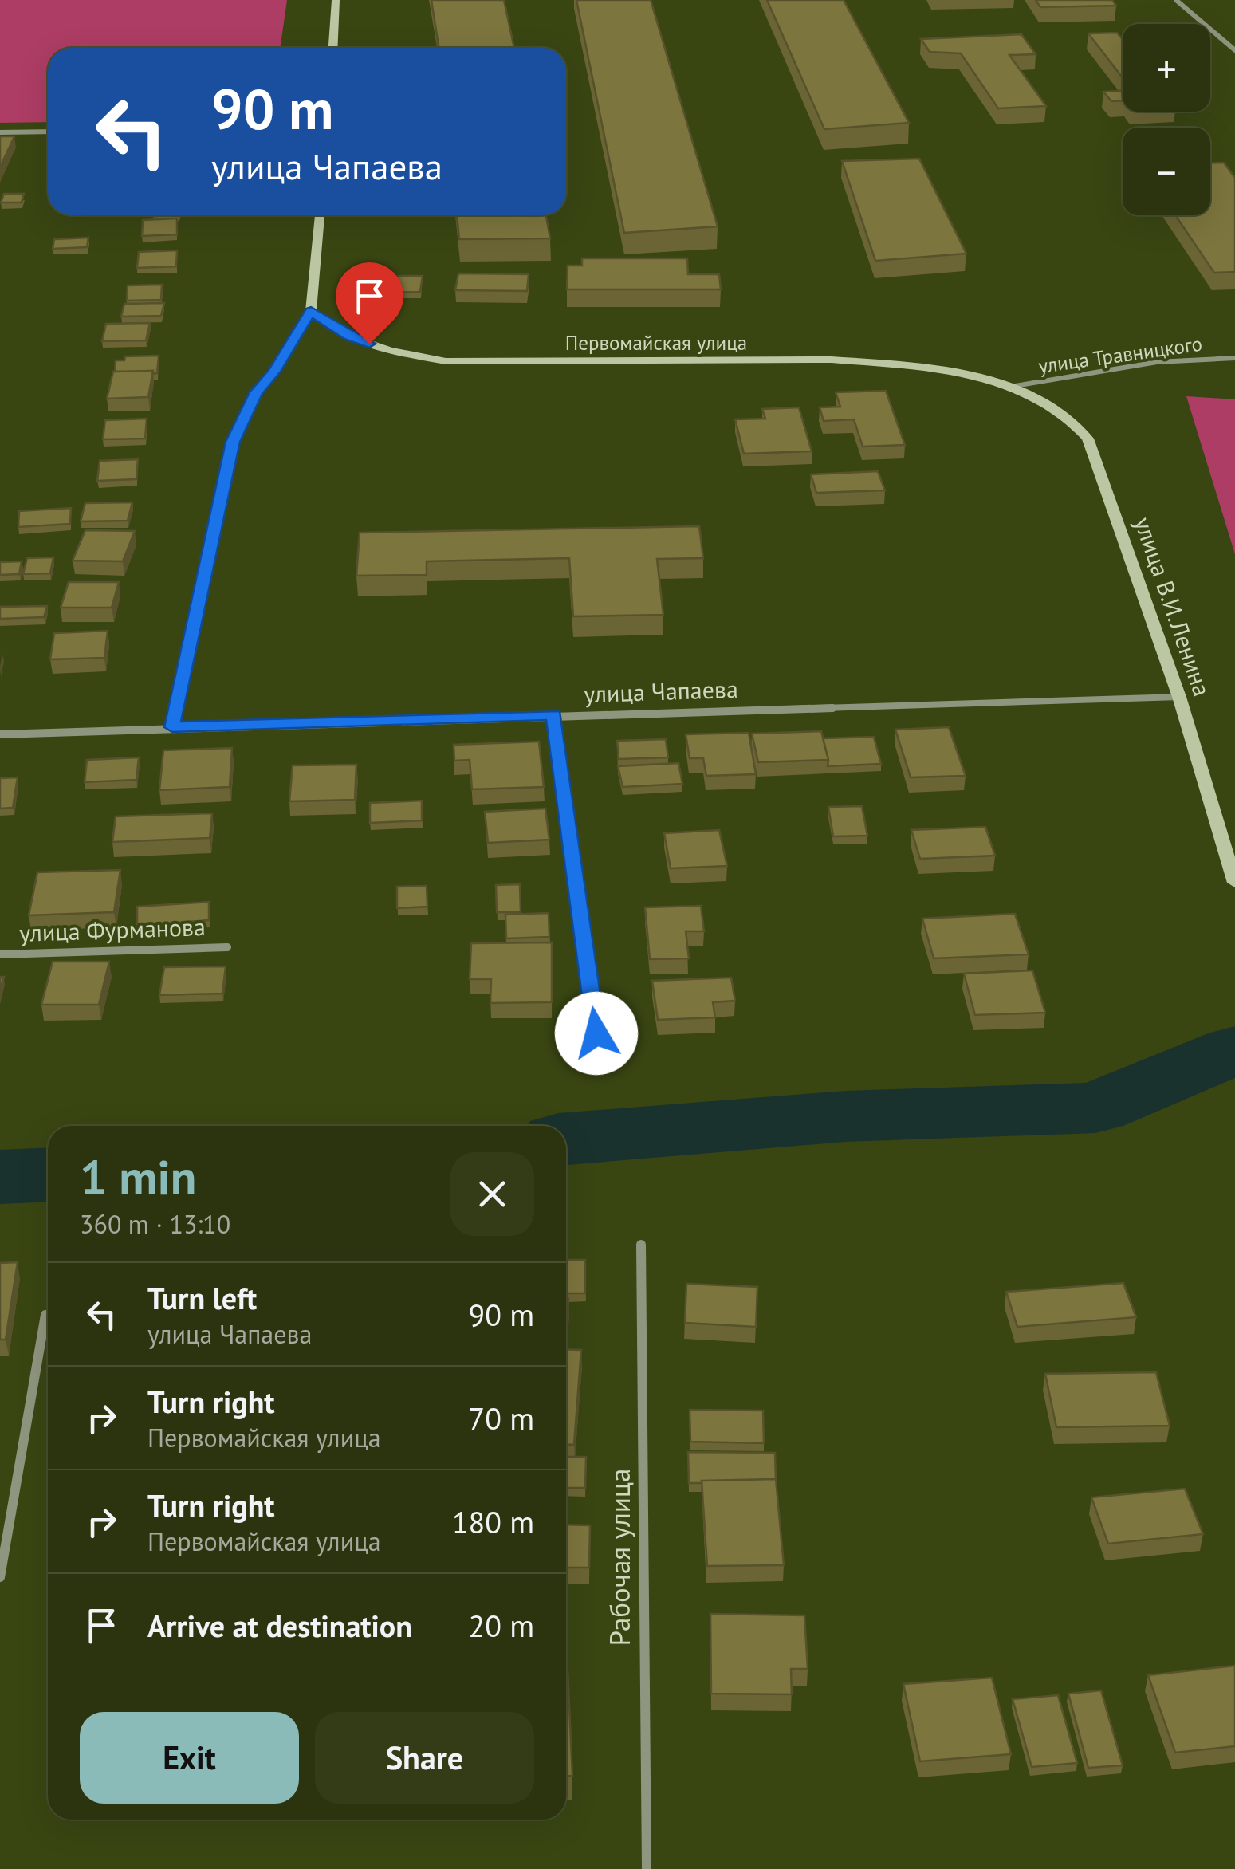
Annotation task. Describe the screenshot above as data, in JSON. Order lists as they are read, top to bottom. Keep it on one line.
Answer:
{"streets":{"main road":["Первомайская улица","улица В.И.Ленина"],"street":["улица Чапаева","улица Фурманова","Рабочая улица"],"lane":["улица Травницкого"]},"crossings":[["Первомайская улица","улица Травницкого"],["Первомайская улица","улица В.И.Ленина"],["улица Травницкого","улица В.И.Ленина"],["улица В.И.Ленина","улица Чапаева"]],"page":{"map_buttons":["+","−"],"turn":["90 m","улица Чапаева"],"heading":["1 min","360 m · 13:10"],"list":[{"name":"Turn left","note":"улица Чапаева","value":"90 m"},{"name":"Turn right","note":"Первомайская улица","value":"70 m"},{"name":"Turn right","note":"Первомайская улица","value":"180 m"},{"name":"Arrive at destination","value":"20 m"}],"buttons":["Exit","Share"]}}
